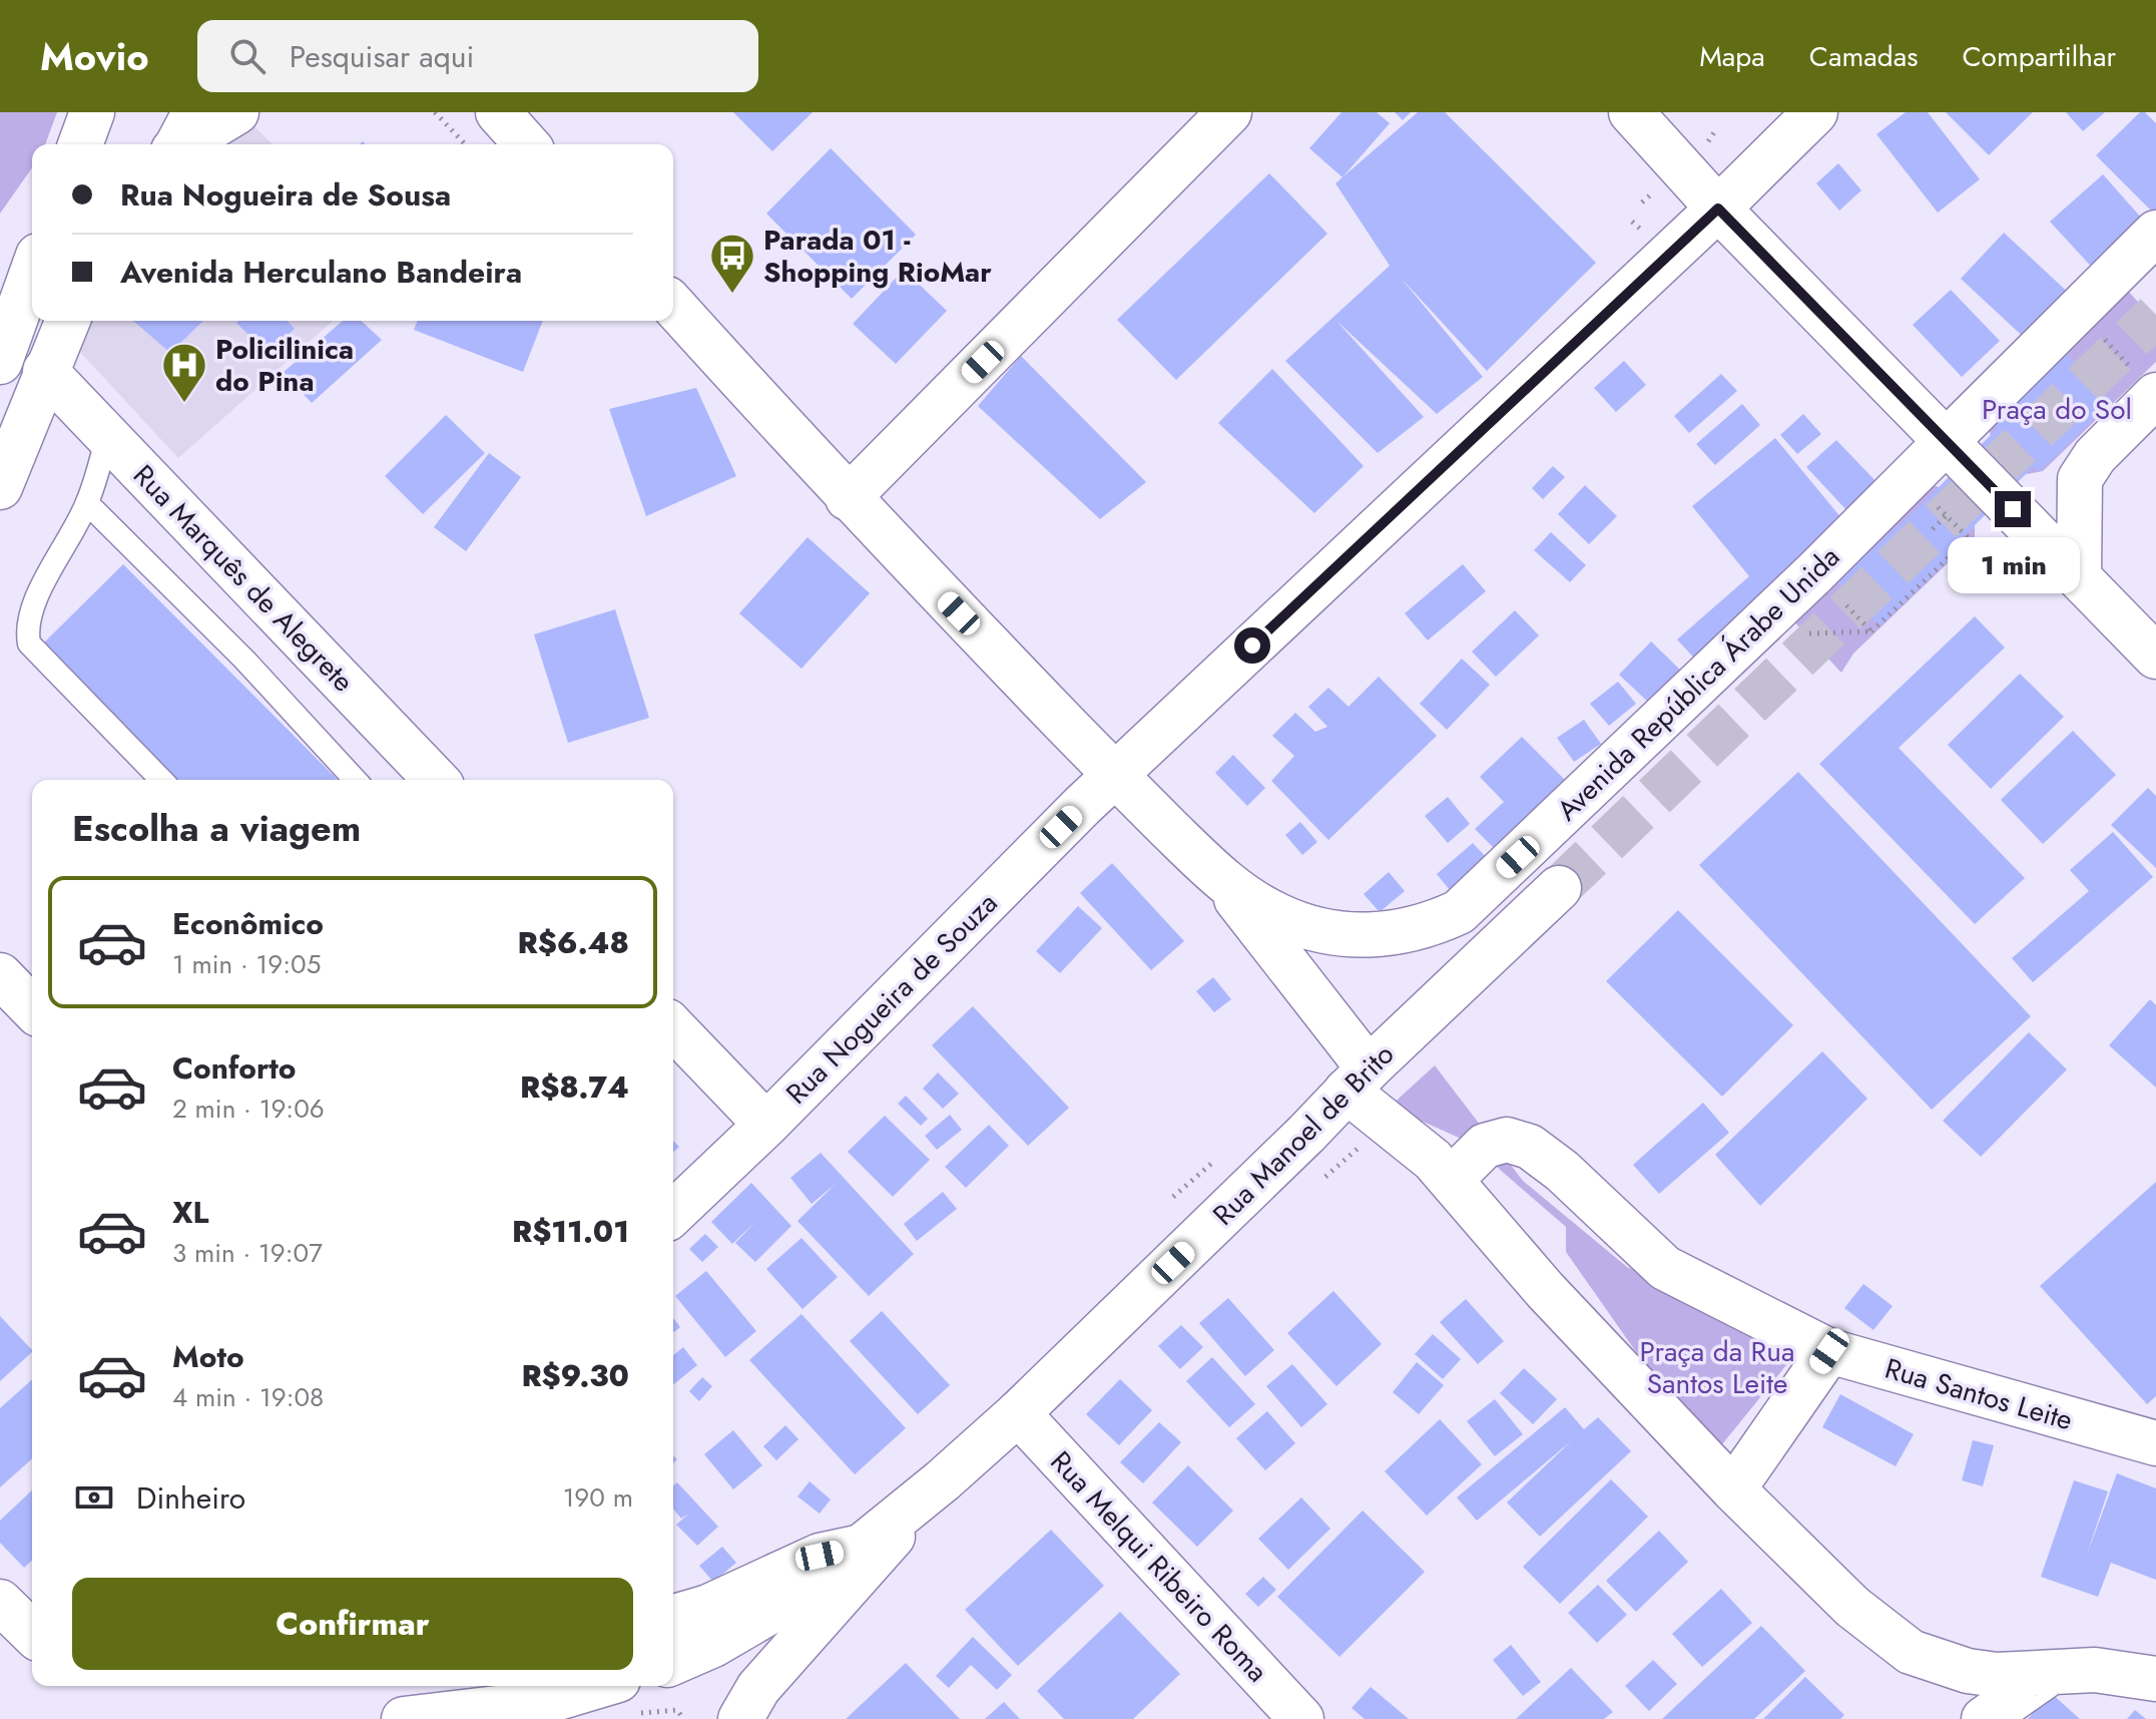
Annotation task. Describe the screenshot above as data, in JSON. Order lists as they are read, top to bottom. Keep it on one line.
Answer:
{"streets":{"street":["Rua Marquês de Alegrete","Avenida República Árabe Unida","Rua Nogueira de Souza","Rua Manoel de Brito","Rua Santos Leite","Rua Melqui Ribeiro Roma"]},"crossings":[["Avenida República Árabe Unida","Rua Nogueira de Souza"],["Avenida República Árabe Unida","Rua Manoel de Brito"],["Avenida República Árabe Unida","Rua Santos Leite"],["Rua Manoel de Brito","Rua Melqui Ribeiro Roma"]],"parks":["Praça do Sol","Praça da Rua Santos Leite"],"places":{"bus stop":["Parada 01 - Shopping RioMar"],"hospital":["Policilinica do Pina"]},"page":{"header":"Movio","search":"Pesquisar aqui","nav":["Mapa","Camadas","Compartilhar"],"banner":["Rua Nogueira de Sousa","Avenida Herculano Bandeira"],"bubble":"1 min","heading":"Escolha a viagem","list":[{"name":"Econômico","note":"1 min · 19:05","value":"R$6.48"},{"name":"Conforto","note":"2 min · 19:06","value":"R$8.74"},{"name":"XL","note":"3 min · 19:07","value":"R$11.01"},{"name":"Moto","note":"4 min · 19:08","value":"R$9.30"}],"pay":["Dinheiro","190 m"],"buttons":"Confirmar"}}
